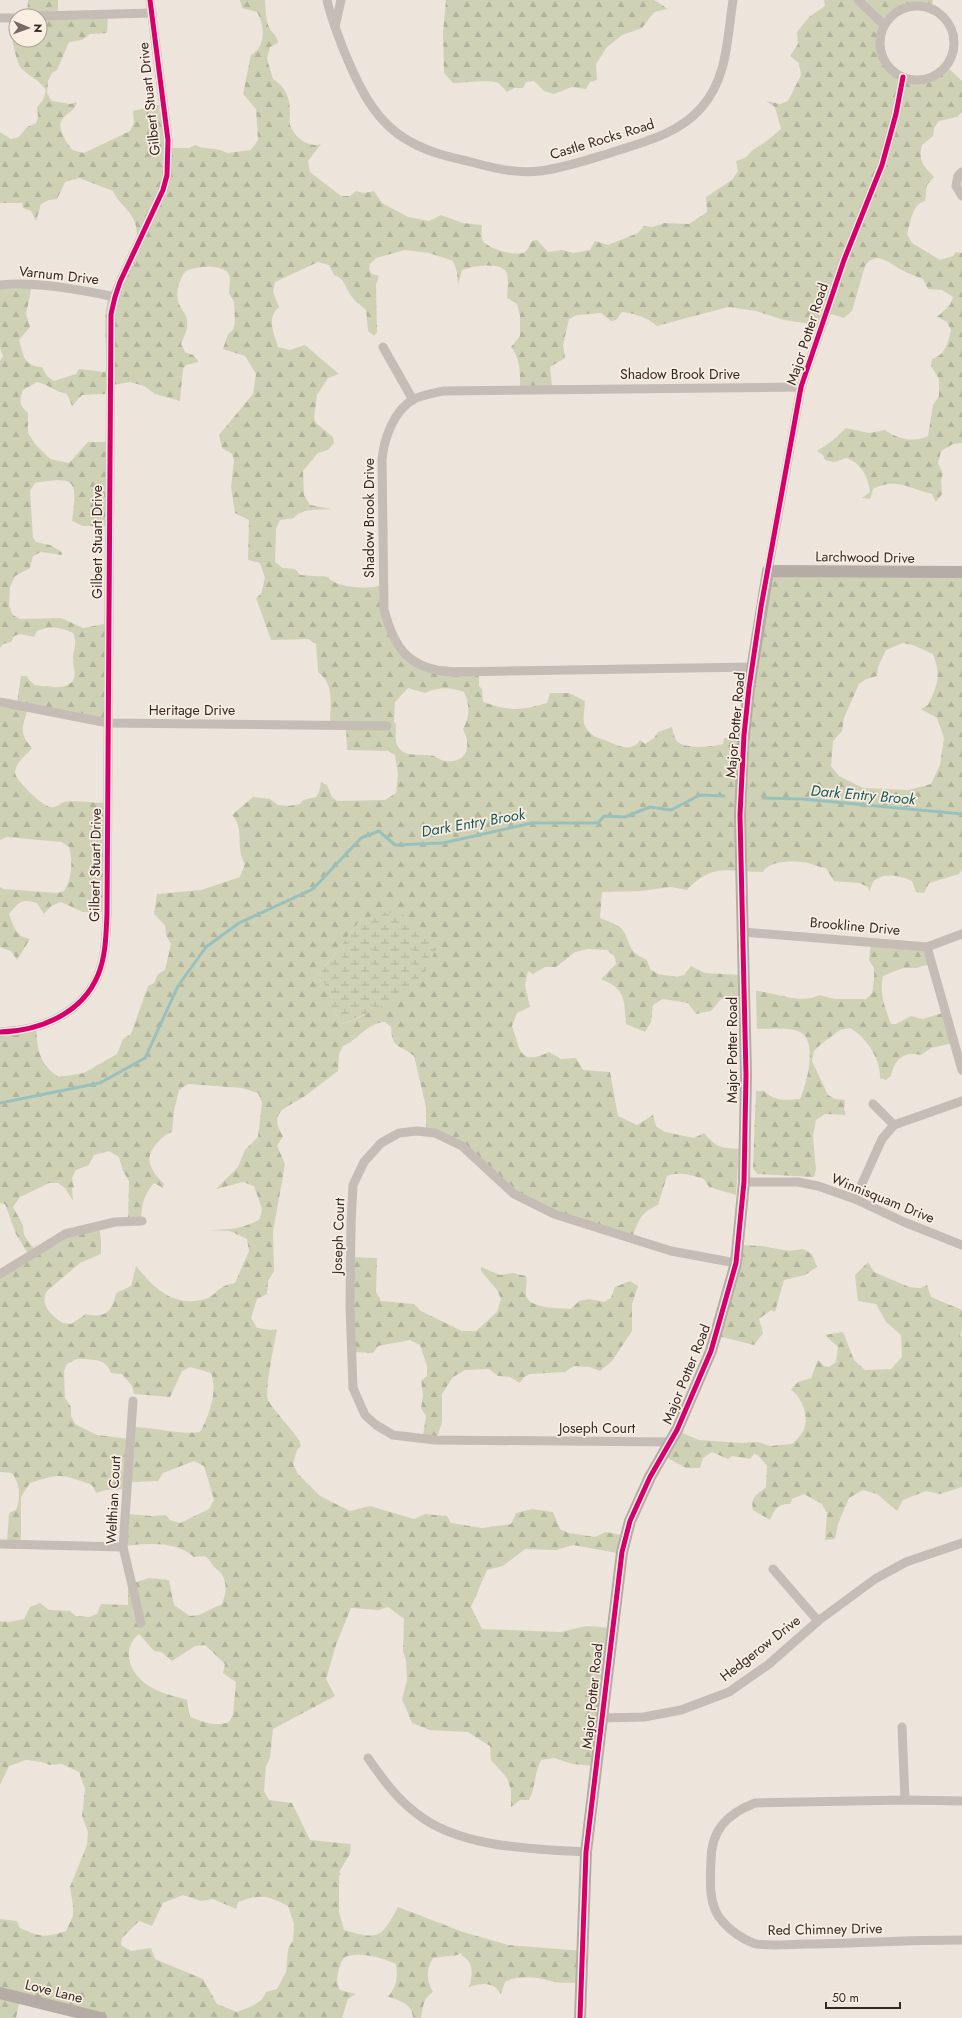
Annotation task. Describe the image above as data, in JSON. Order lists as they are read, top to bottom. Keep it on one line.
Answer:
{"streets":{"street":["Gilbert Stuart Drive","Castle Rocks Road","Varnum Drive","Major Potter Road","Shadow Brook Drive","Larchwood Drive","Heritage Drive","Brookline Drive","Winnisquam Drive","Joseph Court","Welthian Court","Hedgerow Drive","Red Chimney Drive","Love Lane"]},"crossings":[["Gilbert Stuart Drive","Varnum Drive"],["Gilbert Stuart Drive","Heritage Drive"],["Major Potter Road","Shadow Brook Drive"],["Major Potter Road","Larchwood Drive"],["Major Potter Road","Brookline Drive"],["Major Potter Road","Winnisquam Drive"],["Major Potter Road","Joseph Court"],["Major Potter Road","Hedgerow Drive"]],"water":["Dark Entry Brook"],"scale_bar":"50 m","north":"right"}
